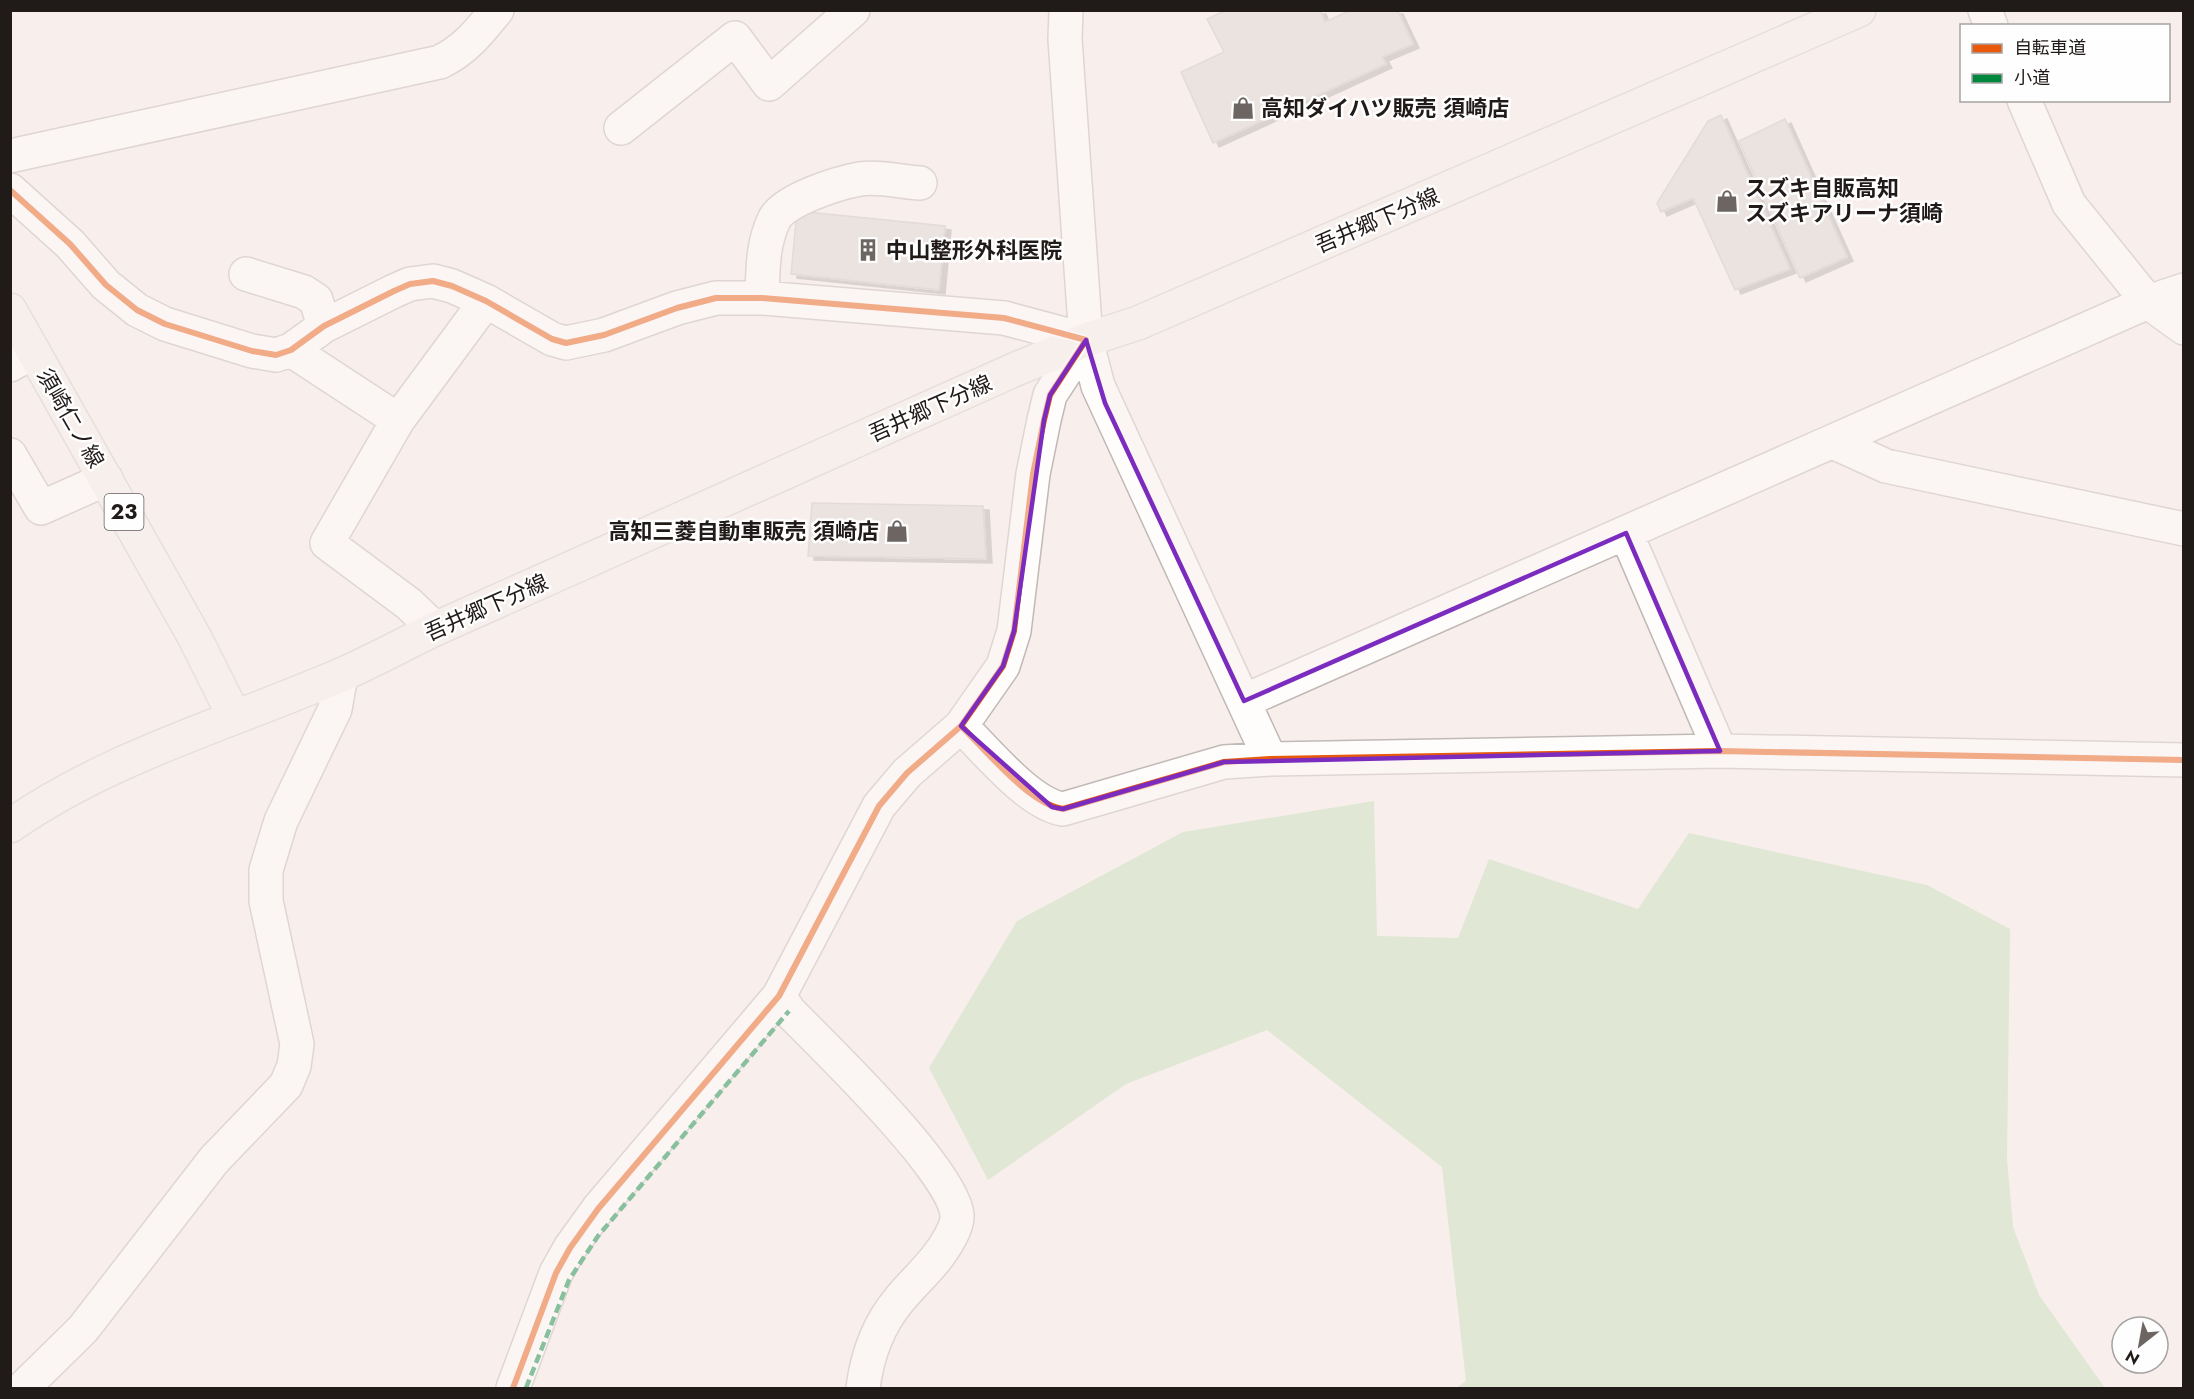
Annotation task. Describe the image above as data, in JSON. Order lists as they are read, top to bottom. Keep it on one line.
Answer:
{"streets":{"main road":["吾井郷下分線","須崎仁ノ線","23"]},"crossings":[["吾井郷下分線","須崎仁ノ線"]],"places":{"shop":["高知ダイハツ販売 須崎店","スズキ自販高知 スズキアリーナ須崎","高知三菱自動車販売 須崎店"],"building":["中山整形外科医院"]},"legend":["自転車道","小道"],"north":"bottom left"}
